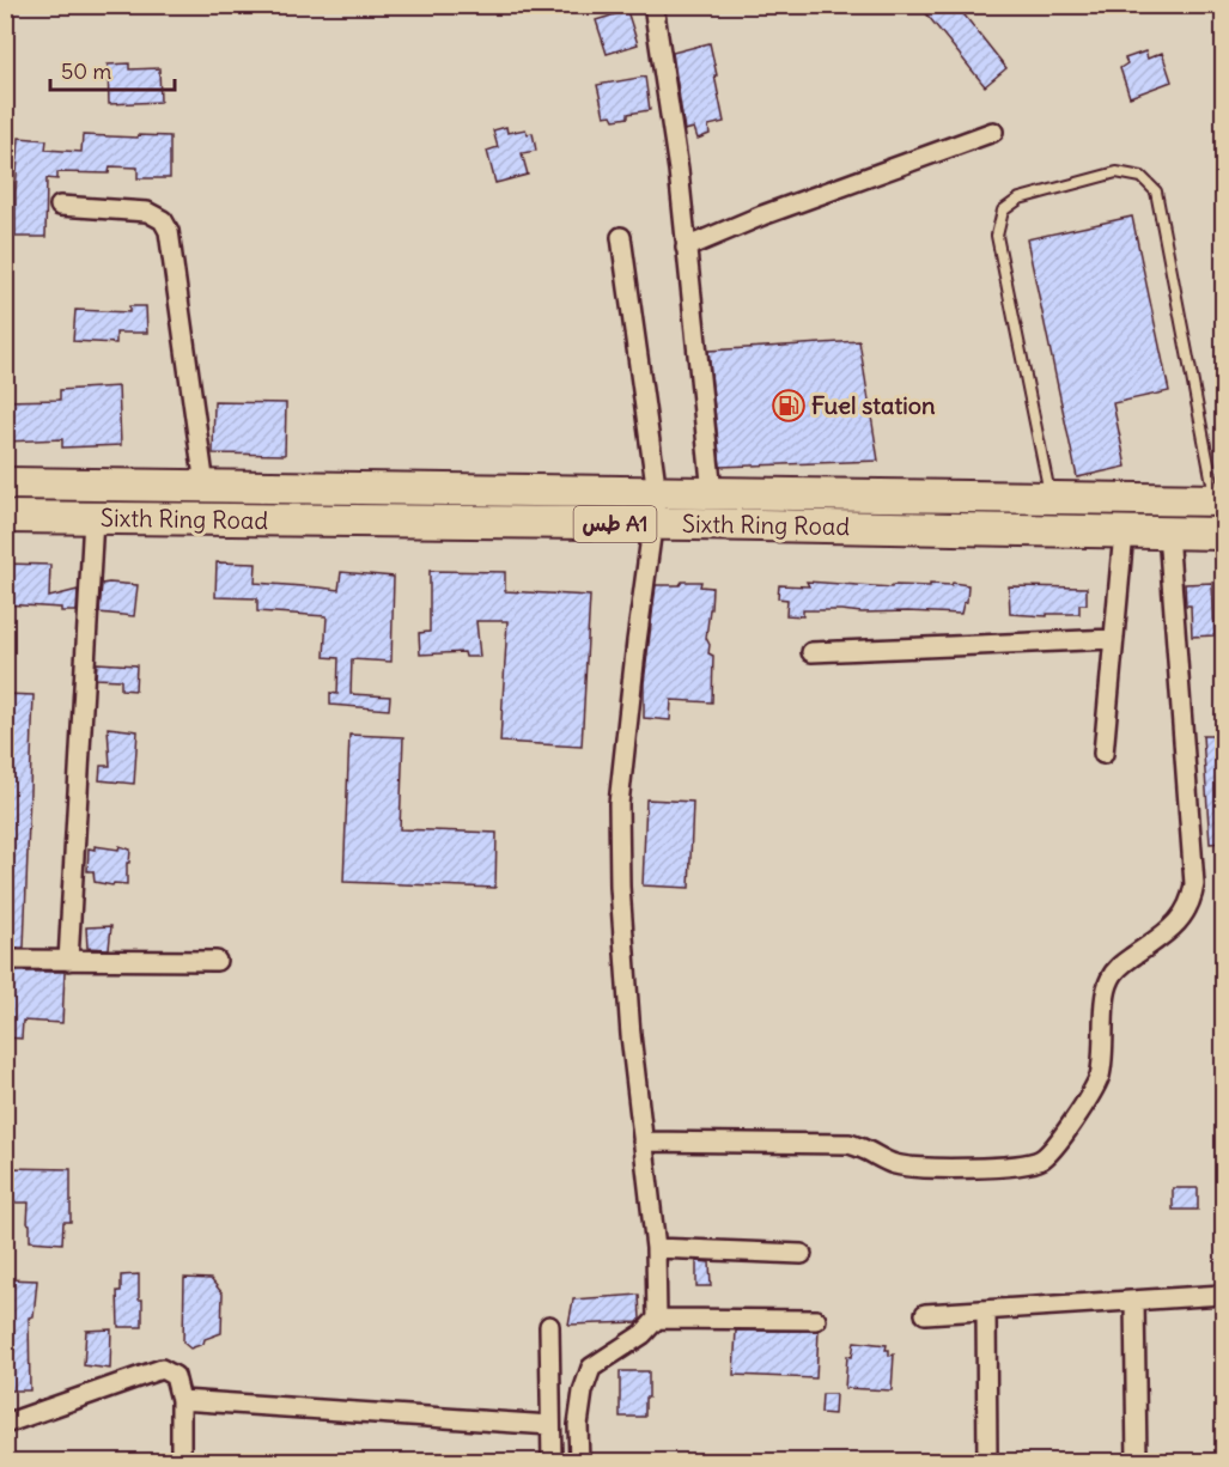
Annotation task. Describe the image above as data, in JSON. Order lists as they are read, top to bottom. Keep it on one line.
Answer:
{"streets":{"highway":["Sixth Ring Road","طس A1"]},"places":{"fuel station":["Fuel station"]},"scale_bar":"50 m"}
